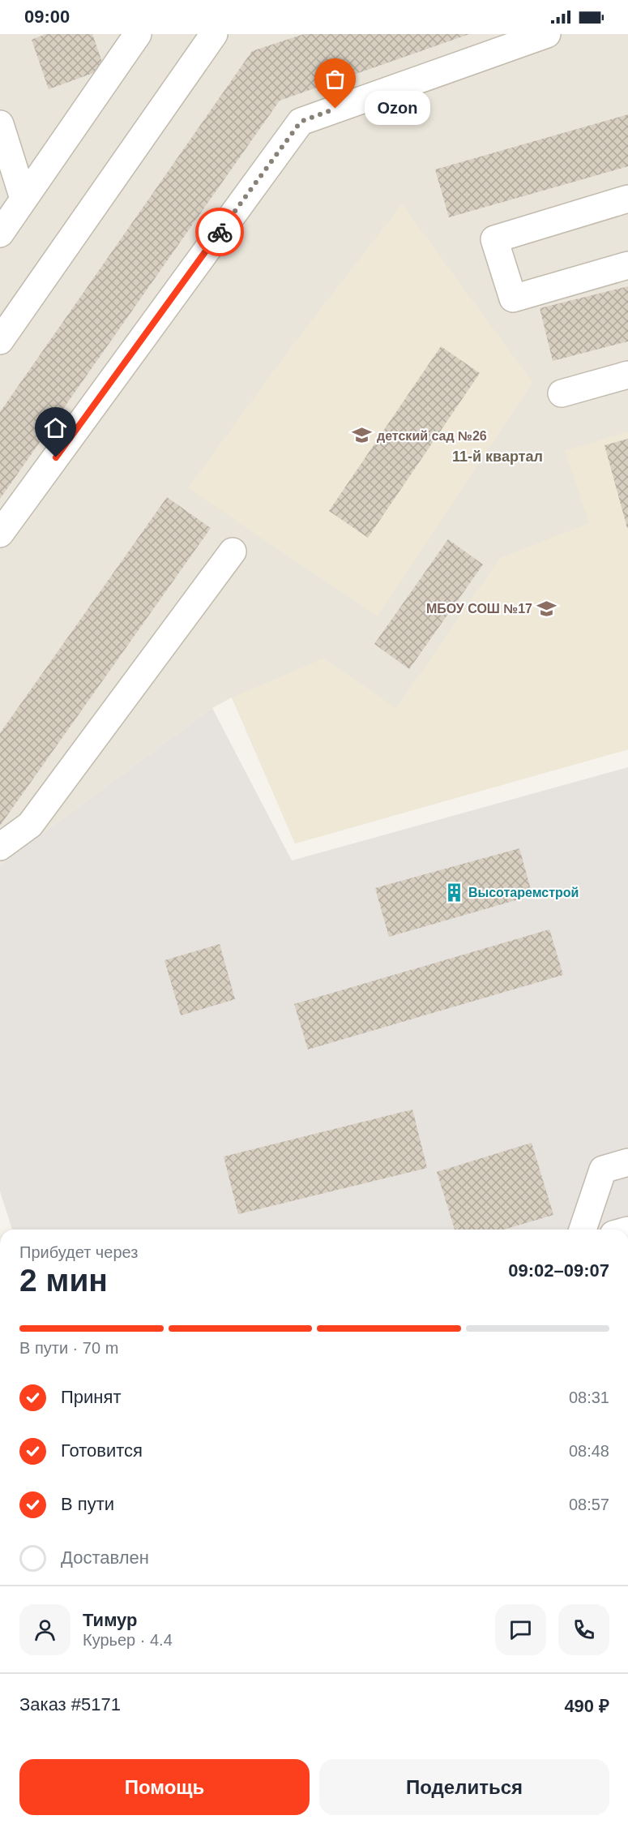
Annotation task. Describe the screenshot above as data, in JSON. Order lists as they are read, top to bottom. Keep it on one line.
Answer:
{"districts":["11-й квартал"],"places":{"other":["Ozon"],"school or university":["детский сад №26","МБОУ СОШ №17"],"building":["Высотаремстрой"]},"page":{"status":"09:00","bubble":"Ozon","heading":["2 мин","Прибудет через","09:02–09:07"],"panel":["Тимур","Курьер · 4.4","Заказ #5171","490 ₽"],"bar":"В пути · 70 m","list":[["Принят","08:31"],["Готовится","08:48"],["В пути","08:57"],"Доставлен"],"buttons":["Помощь","Поделиться"]}}
